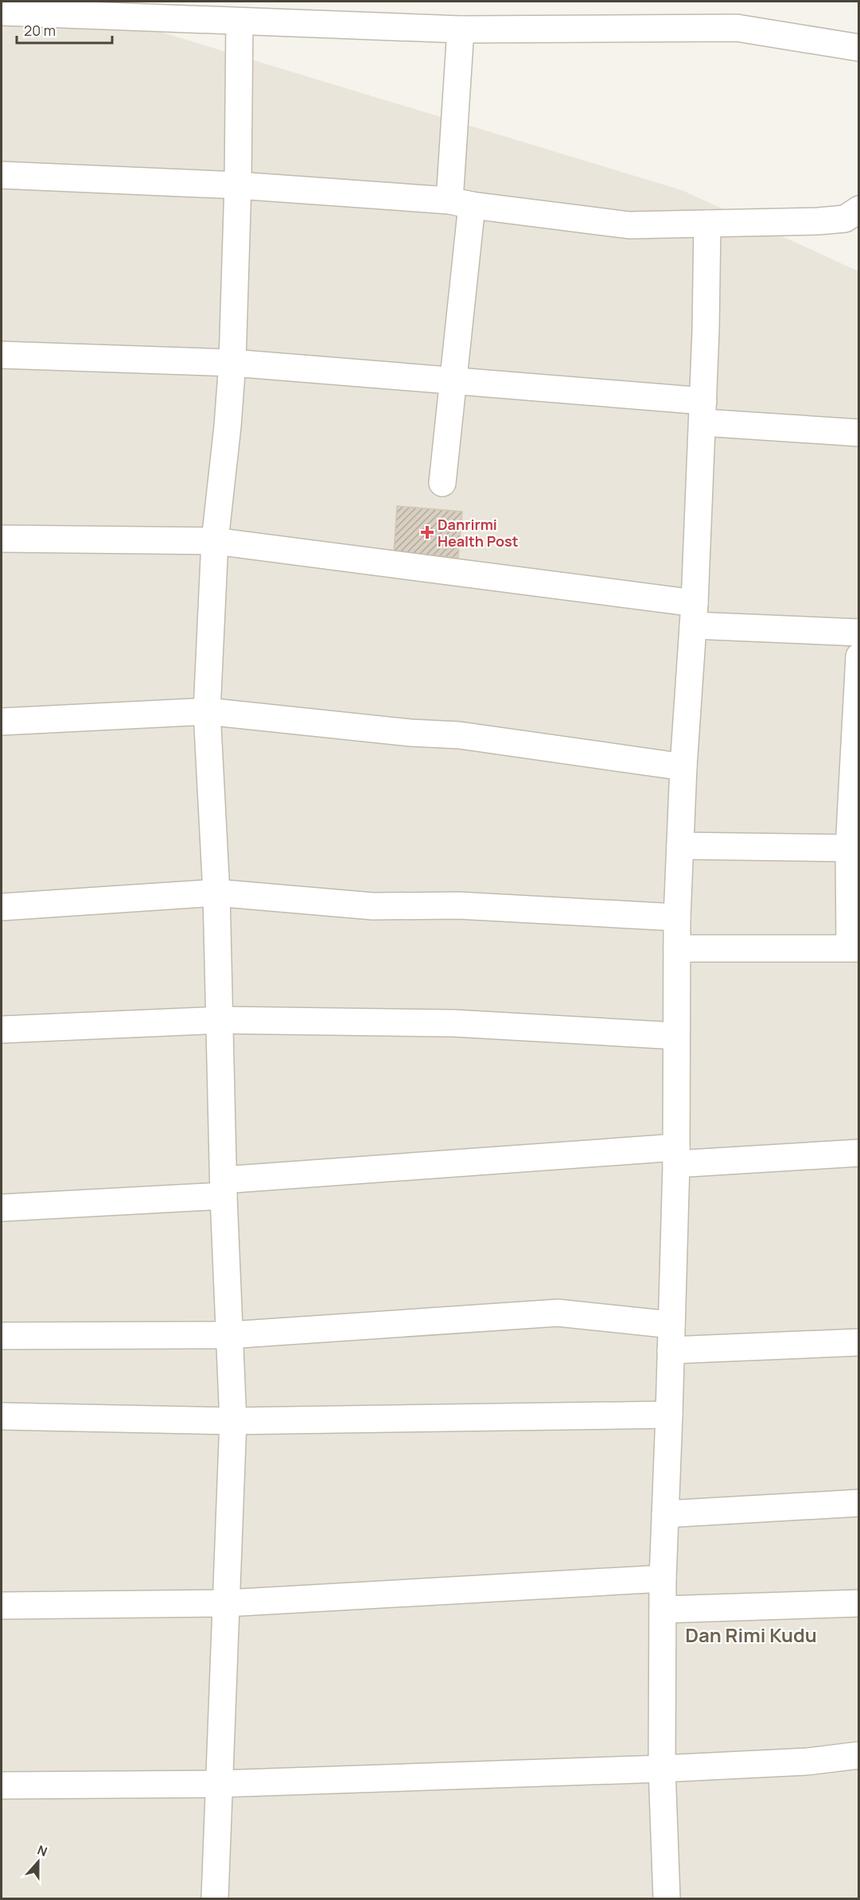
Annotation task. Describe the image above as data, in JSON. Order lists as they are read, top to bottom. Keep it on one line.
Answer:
{"districts":["Dan Rimi Kudu"],"places":{"health":["Danrirmi Health Post"]},"scale_bar":"20 m","north":"top"}
